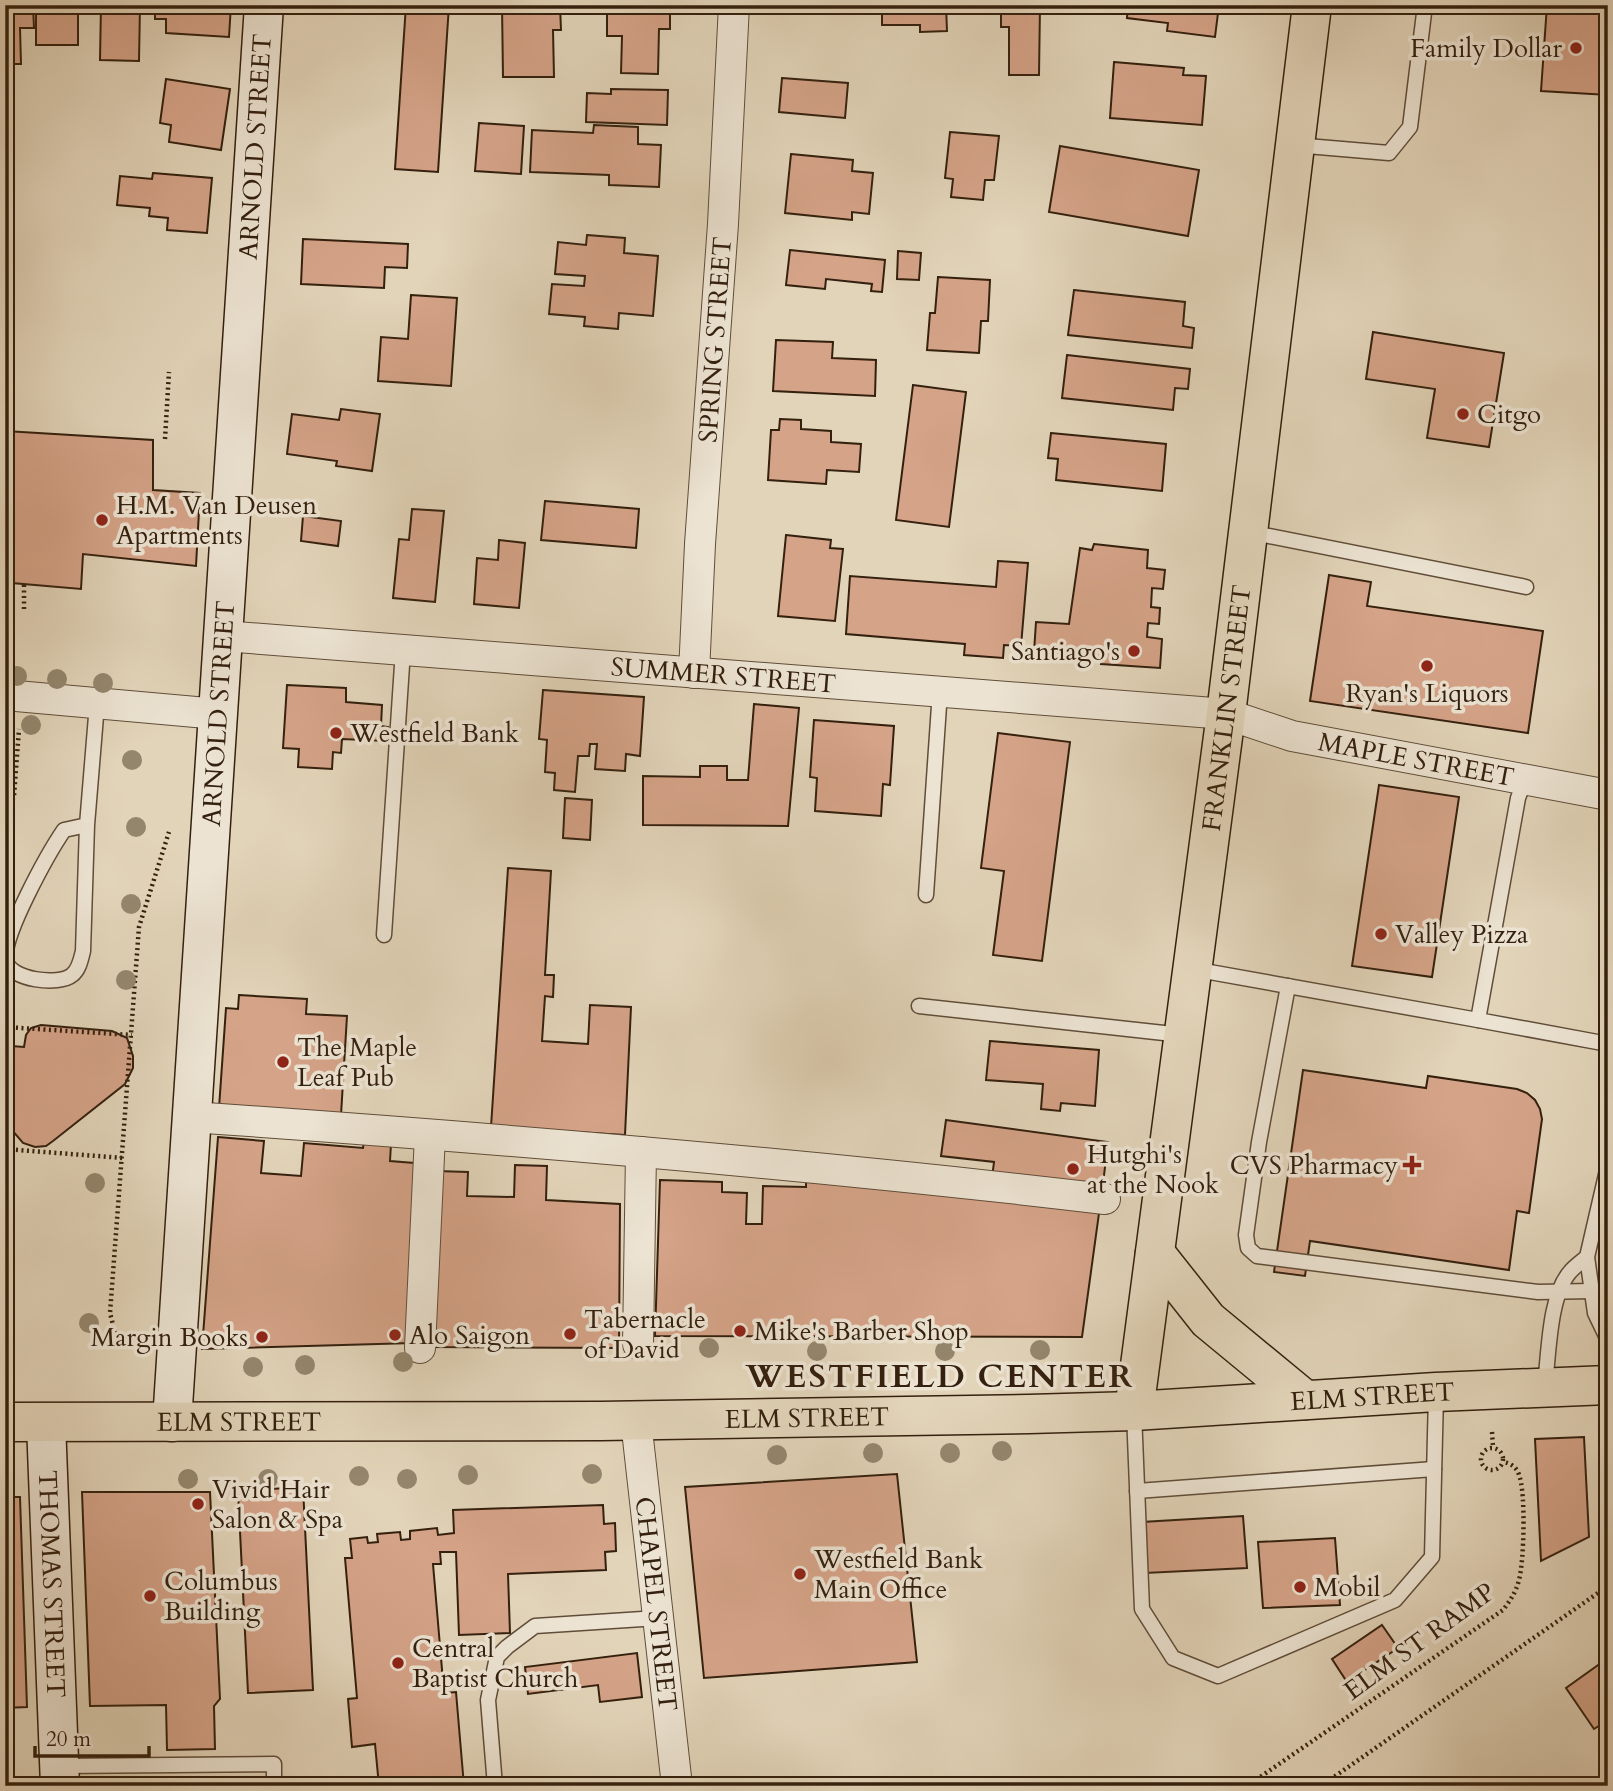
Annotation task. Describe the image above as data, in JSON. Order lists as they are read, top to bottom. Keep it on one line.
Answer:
{"streets":{"main road":["FRANKLIN STREET","ELM STREET"],"street":["ARNOLD STREET","SPRING STREET","SUMMER STREET","MAPLE STREET","THOMAS STREET","CHAPEL STREET"],"path":["ELM ST RAMP"]},"crossings":[["ARNOLD STREET","SUMMER STREET"],["ARNOLD STREET","ELM STREET"],["SPRING STREET","SUMMER STREET"],["SUMMER STREET","FRANKLIN STREET"],["SUMMER STREET","MAPLE STREET"],["FRANKLIN STREET","MAPLE STREET"],["FRANKLIN STREET","ELM STREET"],["ELM STREET","THOMAS STREET"],["ELM STREET","CHAPEL STREET"]],"districts":["WESTFIELD CENTER"],"places":{"other":["Family Dollar","Citgo","H.M. Van Deusen Apartments","Santiago's","Ryan's Liquors","Westfield Bank","Valley Pizza","The Maple Leaf Pub","Hutghi's at the Nook","Mike's Barber Shop","Tabernacle of David","Alo Saigon","Margin Books","Vivid Hair Salon & Spa","Westfield Bank Main Office","Mobil","Columbus Building","Central Baptist Church"],"health":["CVS Pharmacy"]},"scale_bar":"20 m"}
